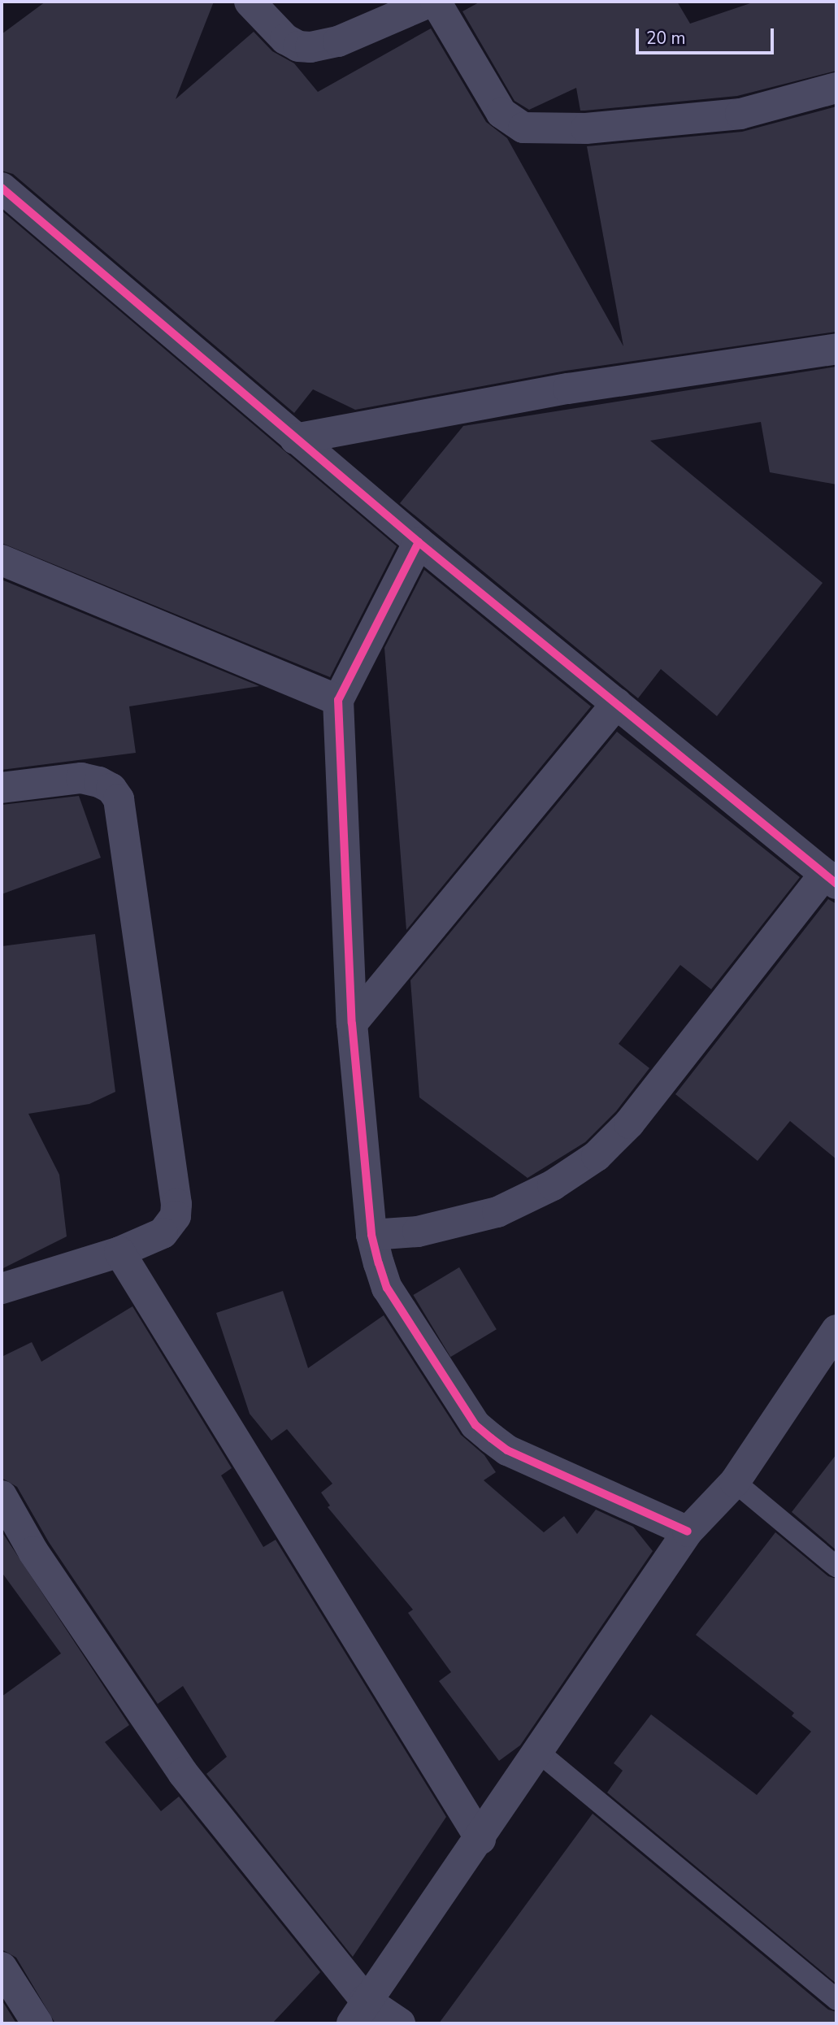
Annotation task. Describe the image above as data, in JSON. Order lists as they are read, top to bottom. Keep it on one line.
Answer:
{"scale_bar":"20 m"}
